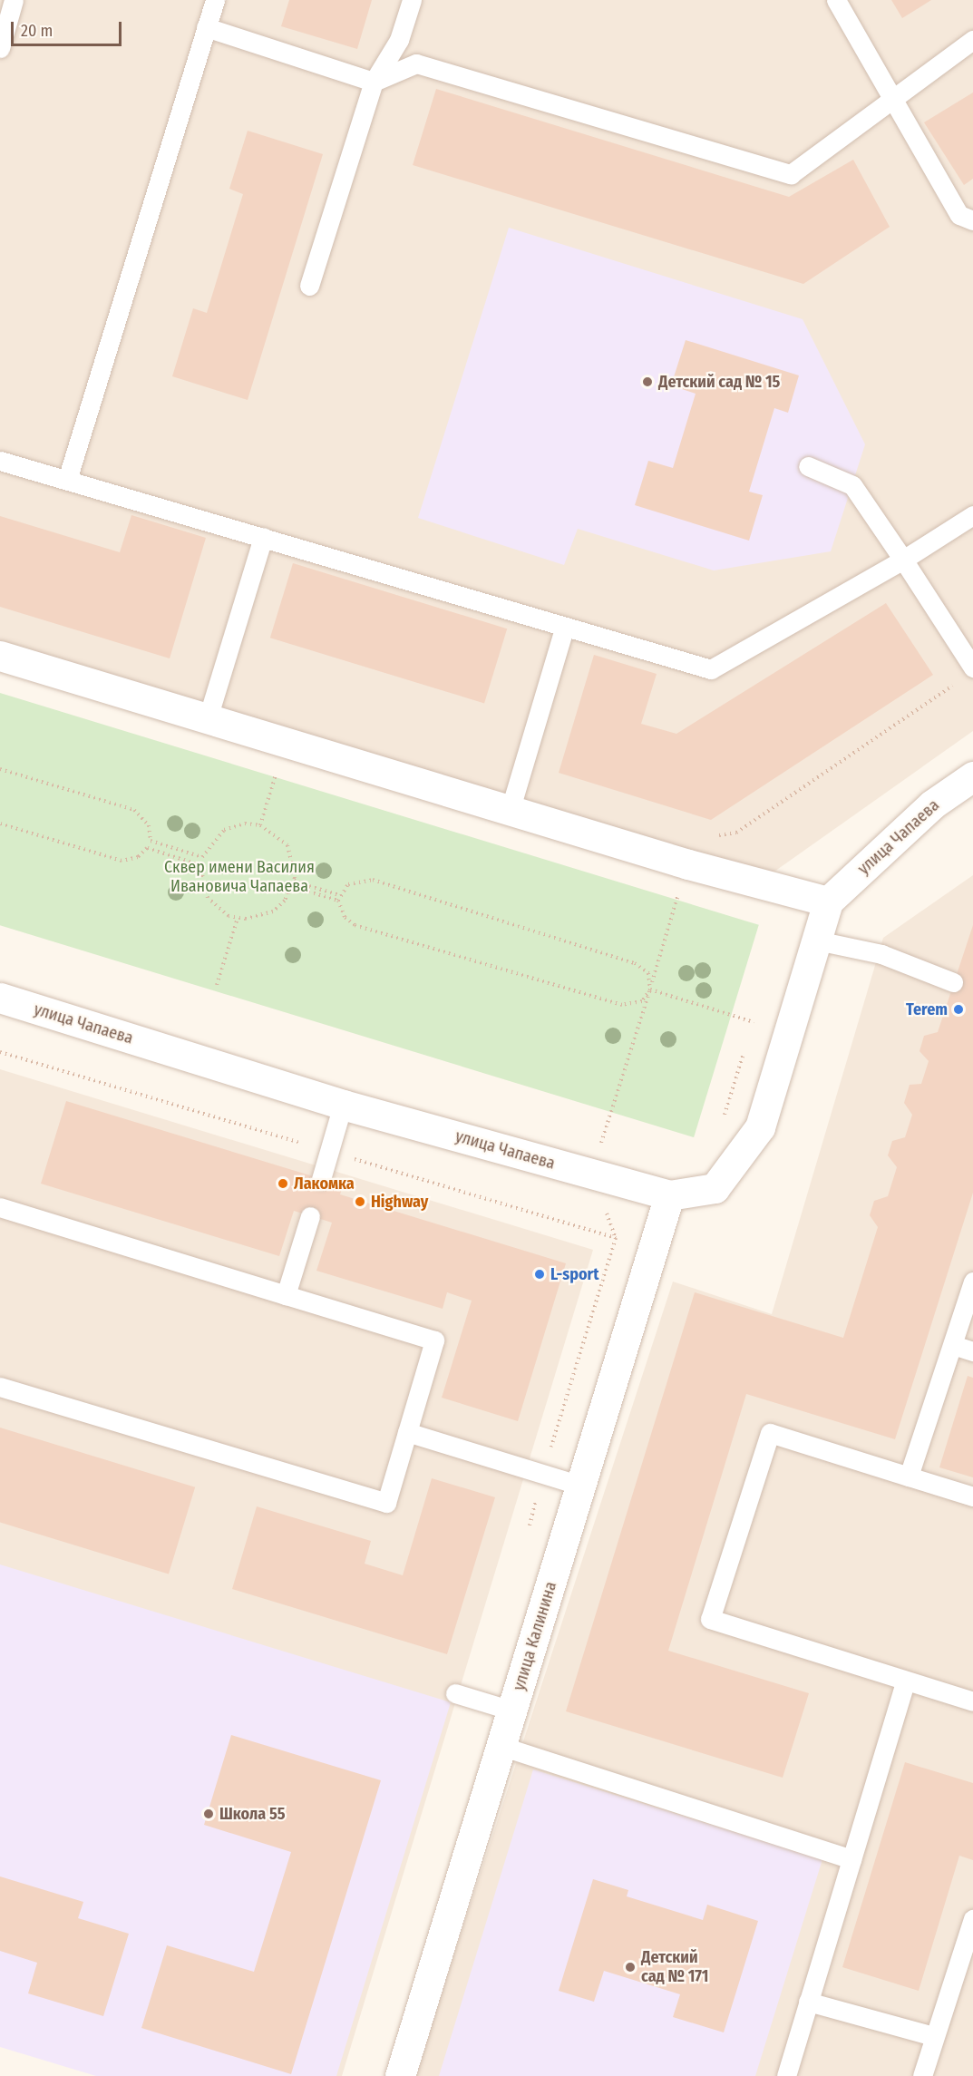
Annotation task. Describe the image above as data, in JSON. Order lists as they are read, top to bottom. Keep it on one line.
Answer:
{"streets":{"street":["улица Чапаева","улица Калинина"]},"crossings":[["улица Чапаева","улица Калинина"]],"parks":["Сквер имени Василия Ивановича Чапаева"],"places":["Детский сад № 15","Terem","Лакомка","Highway","L-sport","Школа 55","Детский сад № 171"],"scale_bar":"20 m"}
